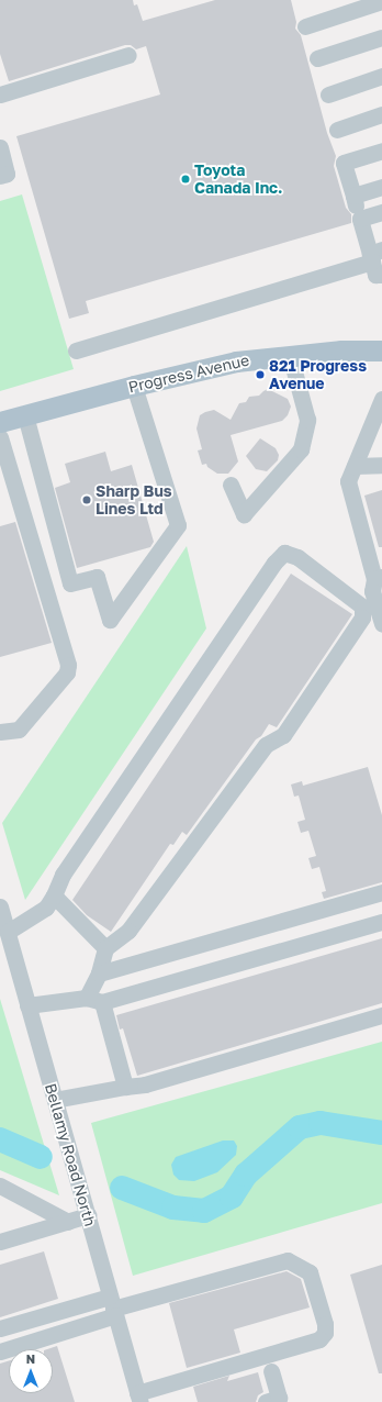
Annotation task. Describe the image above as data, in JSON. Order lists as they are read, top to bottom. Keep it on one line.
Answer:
{"streets":{"main road":["Progress Avenue"],"street":["Bellamy Road North"]},"places":["Toyota Canada Inc.","821 Progress Avenue","Sharp Bus Lines Ltd"],"north":"top"}
